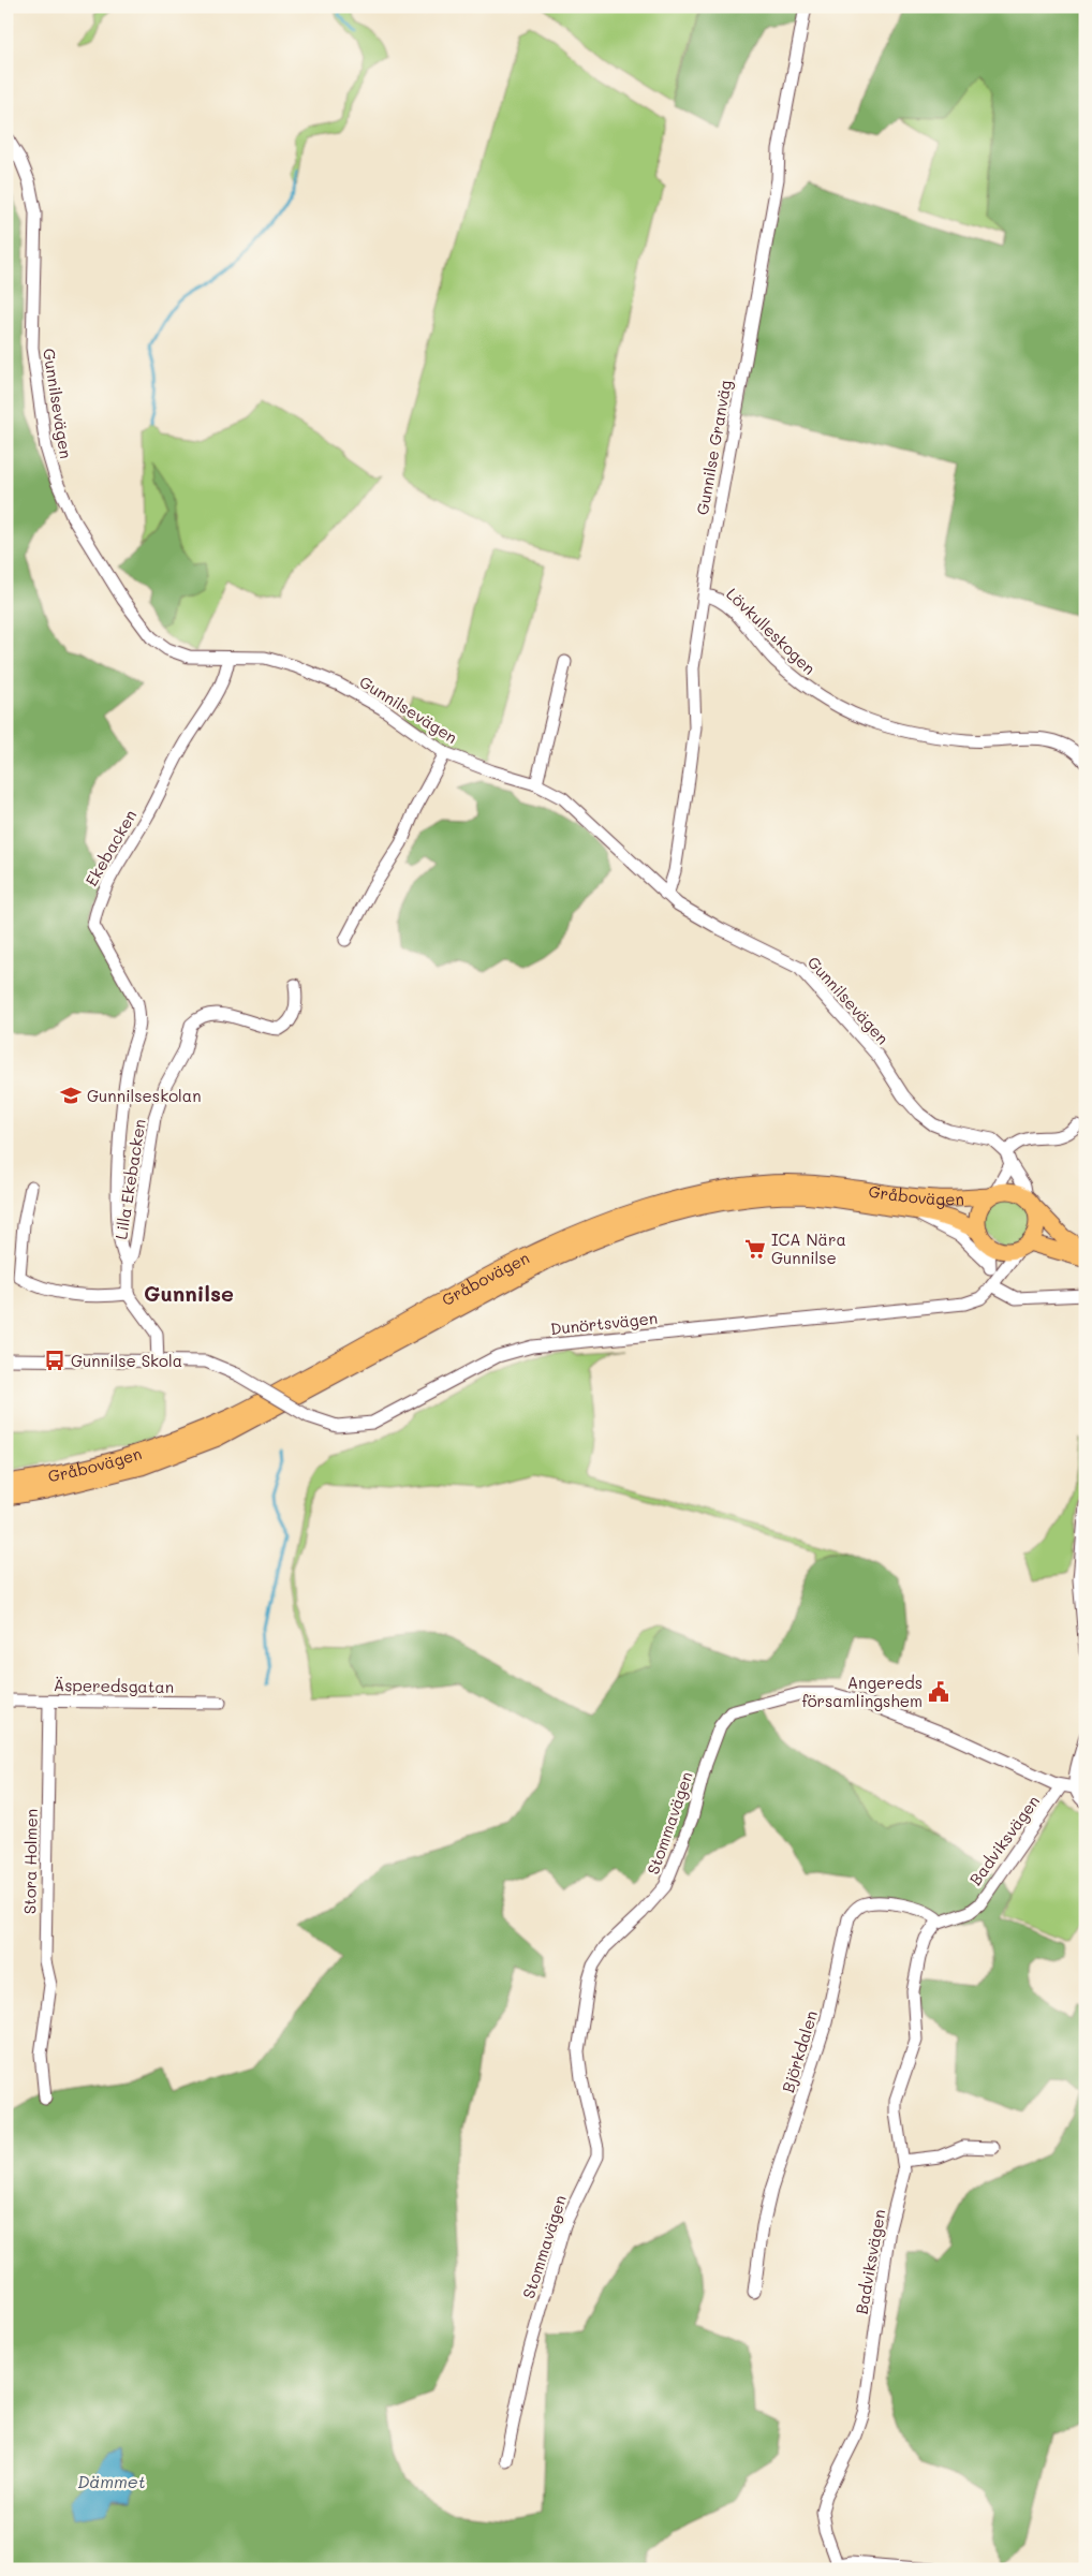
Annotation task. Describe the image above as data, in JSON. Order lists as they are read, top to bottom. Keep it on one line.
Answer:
{"streets":{"main road":["Gråbovägen"],"street":["Gunnilsevägen","Gunnilse Granväg","Lövkulleskogen","Ekebacken","Lilla Ekebacken","Dunörtsvägen","Äsperedsgatan","Stommavägen","Badviksvägen","Stora Holmen","Björkdalen"]},"crossings":[["Gunnilsevägen","Gunnilse Granväg"],["Gunnilsevägen","Ekebacken"],["Gunnilse Granväg","Lövkulleskogen"],["Ekebacken","Lilla Ekebacken"],["Gråbovägen","Dunörtsvägen"],["Äsperedsgatan","Stora Holmen"],["Stommavägen","Badviksvägen"],["Badviksvägen","Björkdalen"]],"districts":["Gunnilse"],"water":["Dämmet"],"places":{"school or university":["Gunnilseskolan"],"supermarket":["ICA Nära Gunnilse"],"bus stop":["Gunnilse Skola"],"public building":["Angereds församlingshem"]}}
